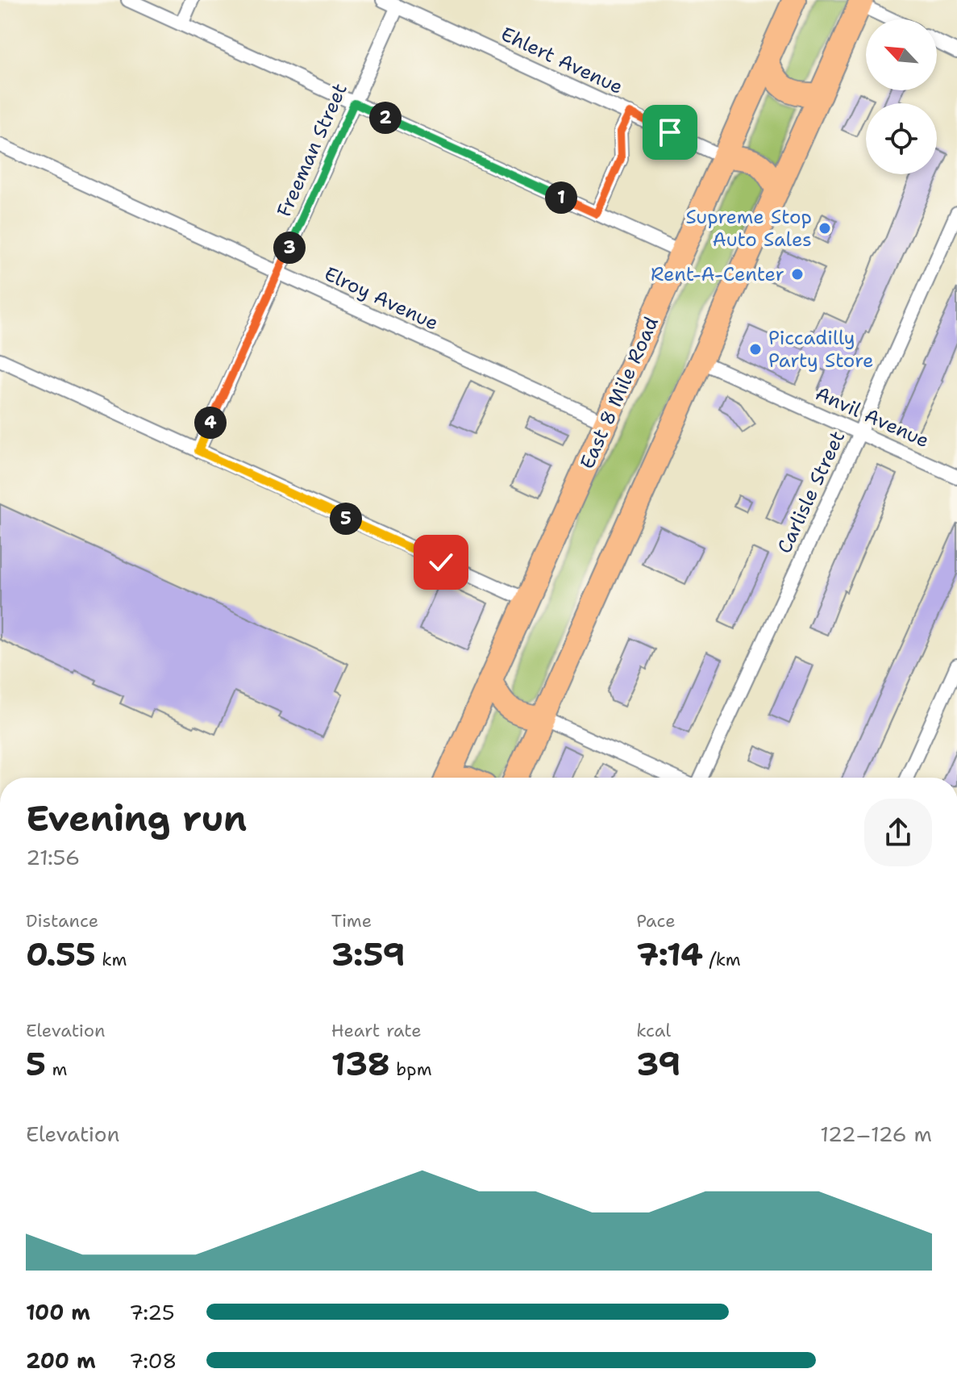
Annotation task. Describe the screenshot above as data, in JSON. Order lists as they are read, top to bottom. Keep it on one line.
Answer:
{"streets":{"highway":["East 8 Mile Road"],"street":["Ehlert Avenue","Freeman Street","Elroy Avenue","Anvil Avenue","Carlisle Street"]},"crossings":[["Ehlert Avenue","Freeman Street"],["Ehlert Avenue","East 8 Mile Road"],["Freeman Street","Elroy Avenue"],["Elroy Avenue","East 8 Mile Road"],["Anvil Avenue","Carlisle Street"]],"places":["Supreme Stop Auto Sales","Rent-A-Center","Piccadilly Party Store"],"north":"top left","page":{"pins":["2","1","3","4","5"],"heading":["Evening run","21:56"],"stats":[["Distance","0.55 km"],["Time","3:59"],["Pace","7:14 /km"],["Elevation","5 m"],["Heart rate","138 bpm"],["kcal","39"]],"chart":["Elevation","122–126 m"],"list":[{"name":"100 m","note":"7:25"},{"name":"200 m","note":"7:08"}]}}
